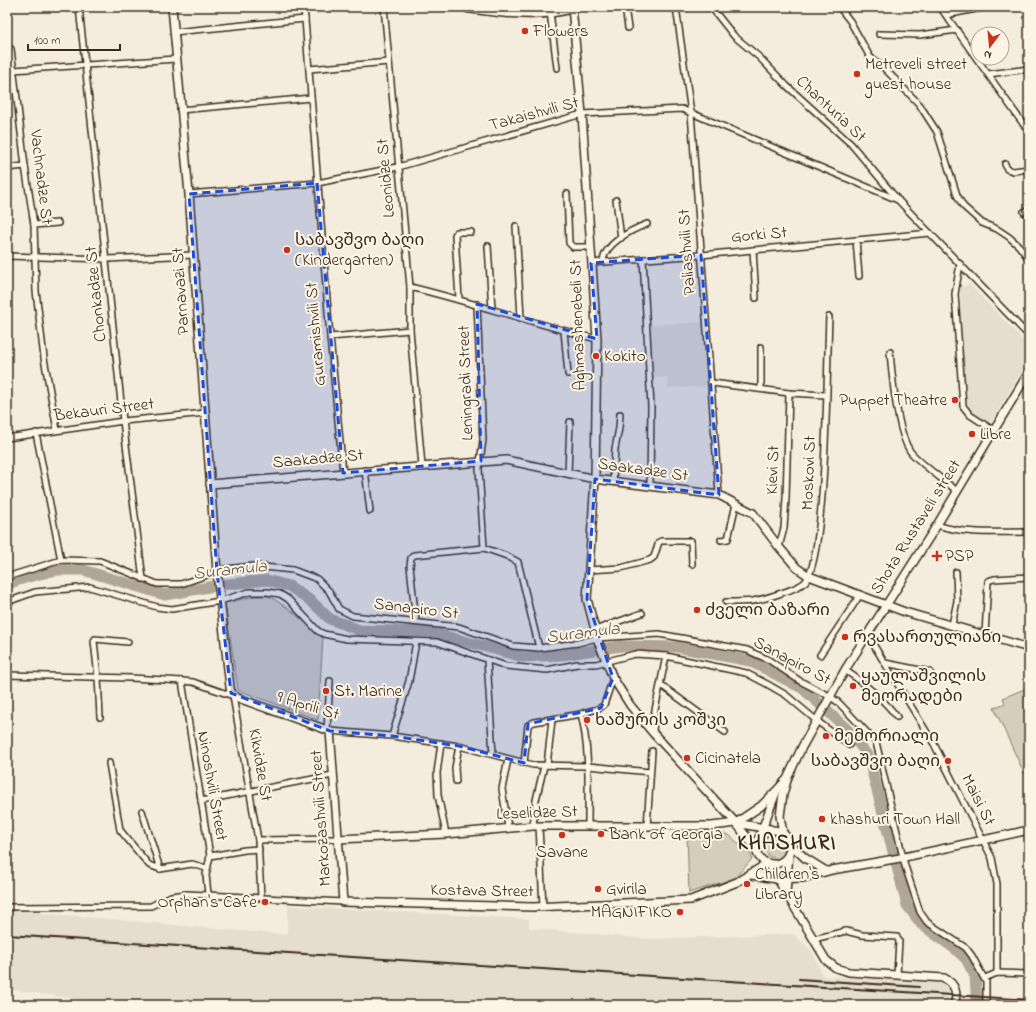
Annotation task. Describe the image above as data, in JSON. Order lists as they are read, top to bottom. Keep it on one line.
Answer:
{"streets":{"street":["Chanturia St","Takaishvili St","Vachnadze St","Leonidze St","Gorki St","Paliashvili St","Parnavazi St","Chonkadze St","Aghmashenebeli St","Guramishvili St","Leningradi Street","Bekauri Street","Saakadze St","Kievi St","Moskovi St","Shota Rustaveli street","Sanapiro St","9 Aprili St","Kikvidze St","Ninoshvili Street","Maisi St","Leselidze St","Markozashvili Street","Kostava Street"]},"crossings":[["Chanturia St","Takaishvili St"],["Chanturia St","Gorki St"],["Takaishvili St","Leonidze St"],["Takaishvili St","Paliashvili St"],["Takaishvili St","Parnavazi St"],["Takaishvili St","Aghmashenebeli St"],["Takaishvili St","Guramishvili St"],["Vachnadze St","Bekauri Street"],["Leonidze St","Saakadze St"],["Gorki St","Paliashvili St"],["Gorki St","Aghmashenebeli St"],["Paliashvili St","Saakadze St"],["Parnavazi St","Bekauri Street"],["Parnavazi St","Saakadze St"],["Parnavazi St","Sanapiro St"],["Chonkadze St","Bekauri Street"],["Chonkadze St","Sanapiro St"],["Aghmashenebeli St","Saakadze St"],["Aghmashenebeli St","Sanapiro St"],["Aghmashenebeli St","Leselidze St"],["Aghmashenebeli St","Kostava Street"],["Guramishvili St","Saakadze St"],["Leningradi Street","Saakadze St"],["Saakadze St","Kievi St"],["Saakadze St","Moskovi St"],["Saakadze St","Shota Rustaveli street"],["Shota Rustaveli street","Sanapiro St"],["Shota Rustaveli street","Maisi St"],["9 Aprili St","Kikvidze St"],["9 Aprili St","Ninoshvili Street"],["9 Aprili St","Markozashvili Street"],["Kikvidze St","Kostava Street"],["Ninoshvili Street","Kostava Street"],["Leselidze St","Markozashvili Street"],["Markozashvili Street","Kostava Street"]],"districts":["KHASHURI"],"water":["Suramula"],"places":{"other":["Flowers","Metreveli street guest house","საბავშვო ბაღი (Kindergarten)","Kokito","Puppet Theatre","Libre","ძველი ბაზარი","რვასართულიანი","ყაულაშვილის მეორადები","St. Marine","ხაშურის კოშკი","მემორიალი","Cicinatela","საბავშვო ბაღი","khashuri Town Hall","Bank of Georgia","Savane","Children's Library","Gvirila","Orphan's Cafe","MAGNIFIKO"],"health":["PSP"]},"scale_bar":"100 m","north":"bottom"}
